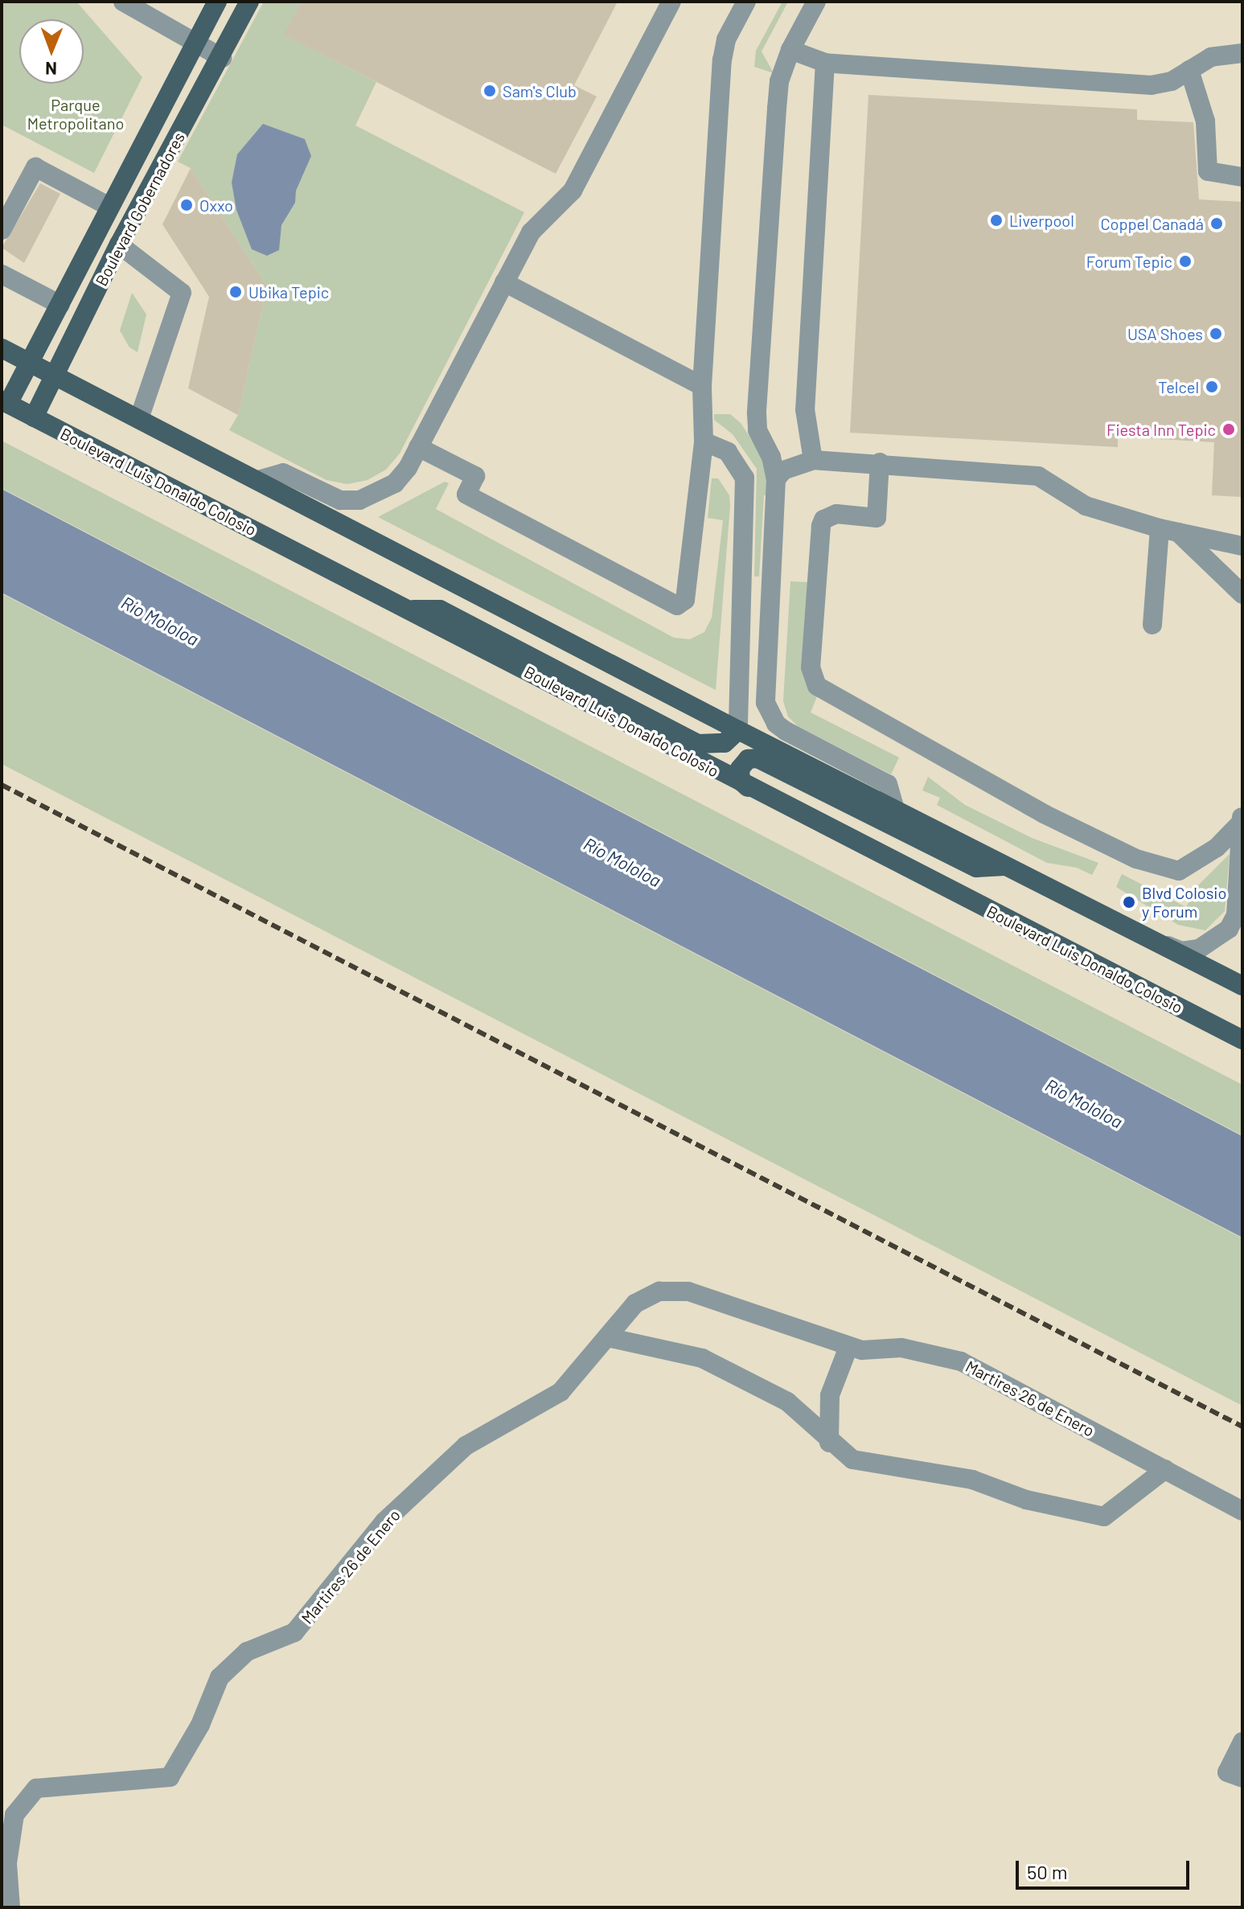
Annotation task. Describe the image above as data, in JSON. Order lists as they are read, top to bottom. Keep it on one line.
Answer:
{"streets":{"main road":["Boulevard Gobernadores","Boulevard Luis Donaldo Colosio"],"street":["Martires 26 de Enero"]},"crossings":[["Boulevard Gobernadores","Boulevard Luis Donaldo Colosio"]],"water":["Río Mololoa"],"parks":["Parque Metropolitano"],"places":["Sam's Club","Oxxo","Liverpool","Coppel Canadá","Forum Tepic","Ubika Tepic","USA Shoes","Telcel","Fiesta Inn Tepic","Blvd Colosio y Forum"],"scale_bar":"50 m","north":"bottom"}
